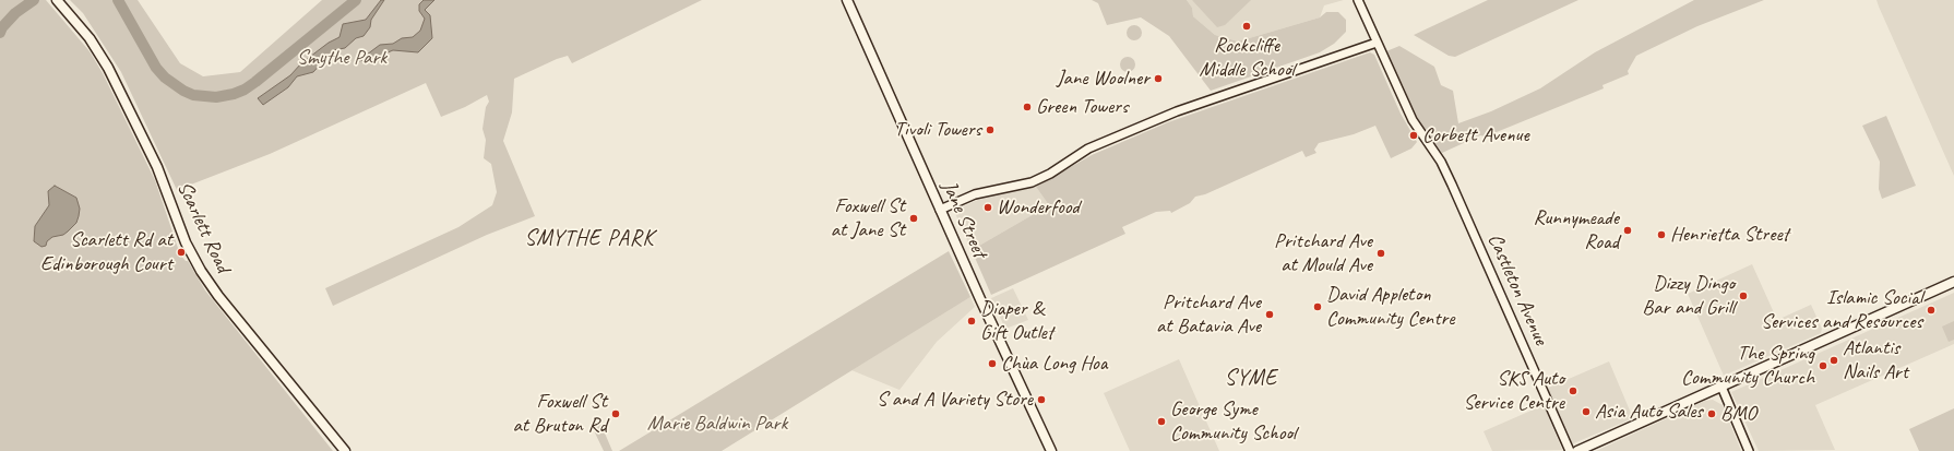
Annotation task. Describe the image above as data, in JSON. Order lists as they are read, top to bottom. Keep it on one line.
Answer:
{"streets":{"main road":["Jane Street","Scarlett Road"],"street":["Castleton Avenue"]},"districts":["SMYTHE PARK","SYME"],"parks":["Smythe Park","Marie Baldwin Park"],"places":["Rockcliffe Middle School","Jane Woolner","Green Towers","Tivoli Towers","Corbett Avenue","Wonderfood","Foxwell St at Jane St","Runnymeade Road","Henrietta Street","Scarlett Rd at Edinborough Court","Pritchard Ave at Mould Ave","Dizzy Dingo Bar and Grill","David Appleton Community Centre","Islamic Social Services and Resources","Pritchard Ave at Batavia Ave","Diaper & Gift Outlet","Atlantis Nails Art","Chùa Long Hoa","The Spring Community Church","SKS Auto Service Centre","S and A Variety Store","Asia Auto Sales","Foxwell St at Bruton Rd","BMO","George Syme Community School"]}
